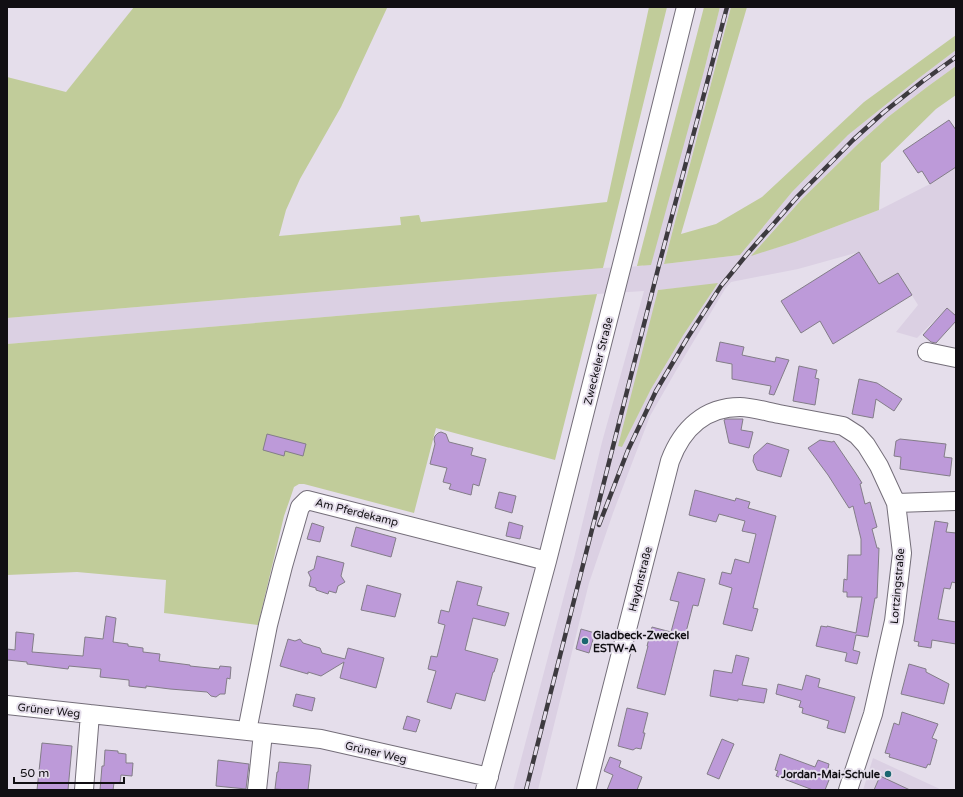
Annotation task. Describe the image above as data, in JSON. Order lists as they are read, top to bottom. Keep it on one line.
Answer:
{"streets":{"street":["Zweckeler Straße","Am Pferdekamp","Haydnstraße","Lortzingstraße","Grüner Weg"]},"crossings":[["Zweckeler Straße","Am Pferdekamp"],["Zweckeler Straße","Grüner Weg"],["Am Pferdekamp","Grüner Weg"],["Haydnstraße","Lortzingstraße"]],"places":["Gladbeck-Zweckel ESTW-A","Jordan-Mai-Schule"],"scale_bar":"50 m"}
